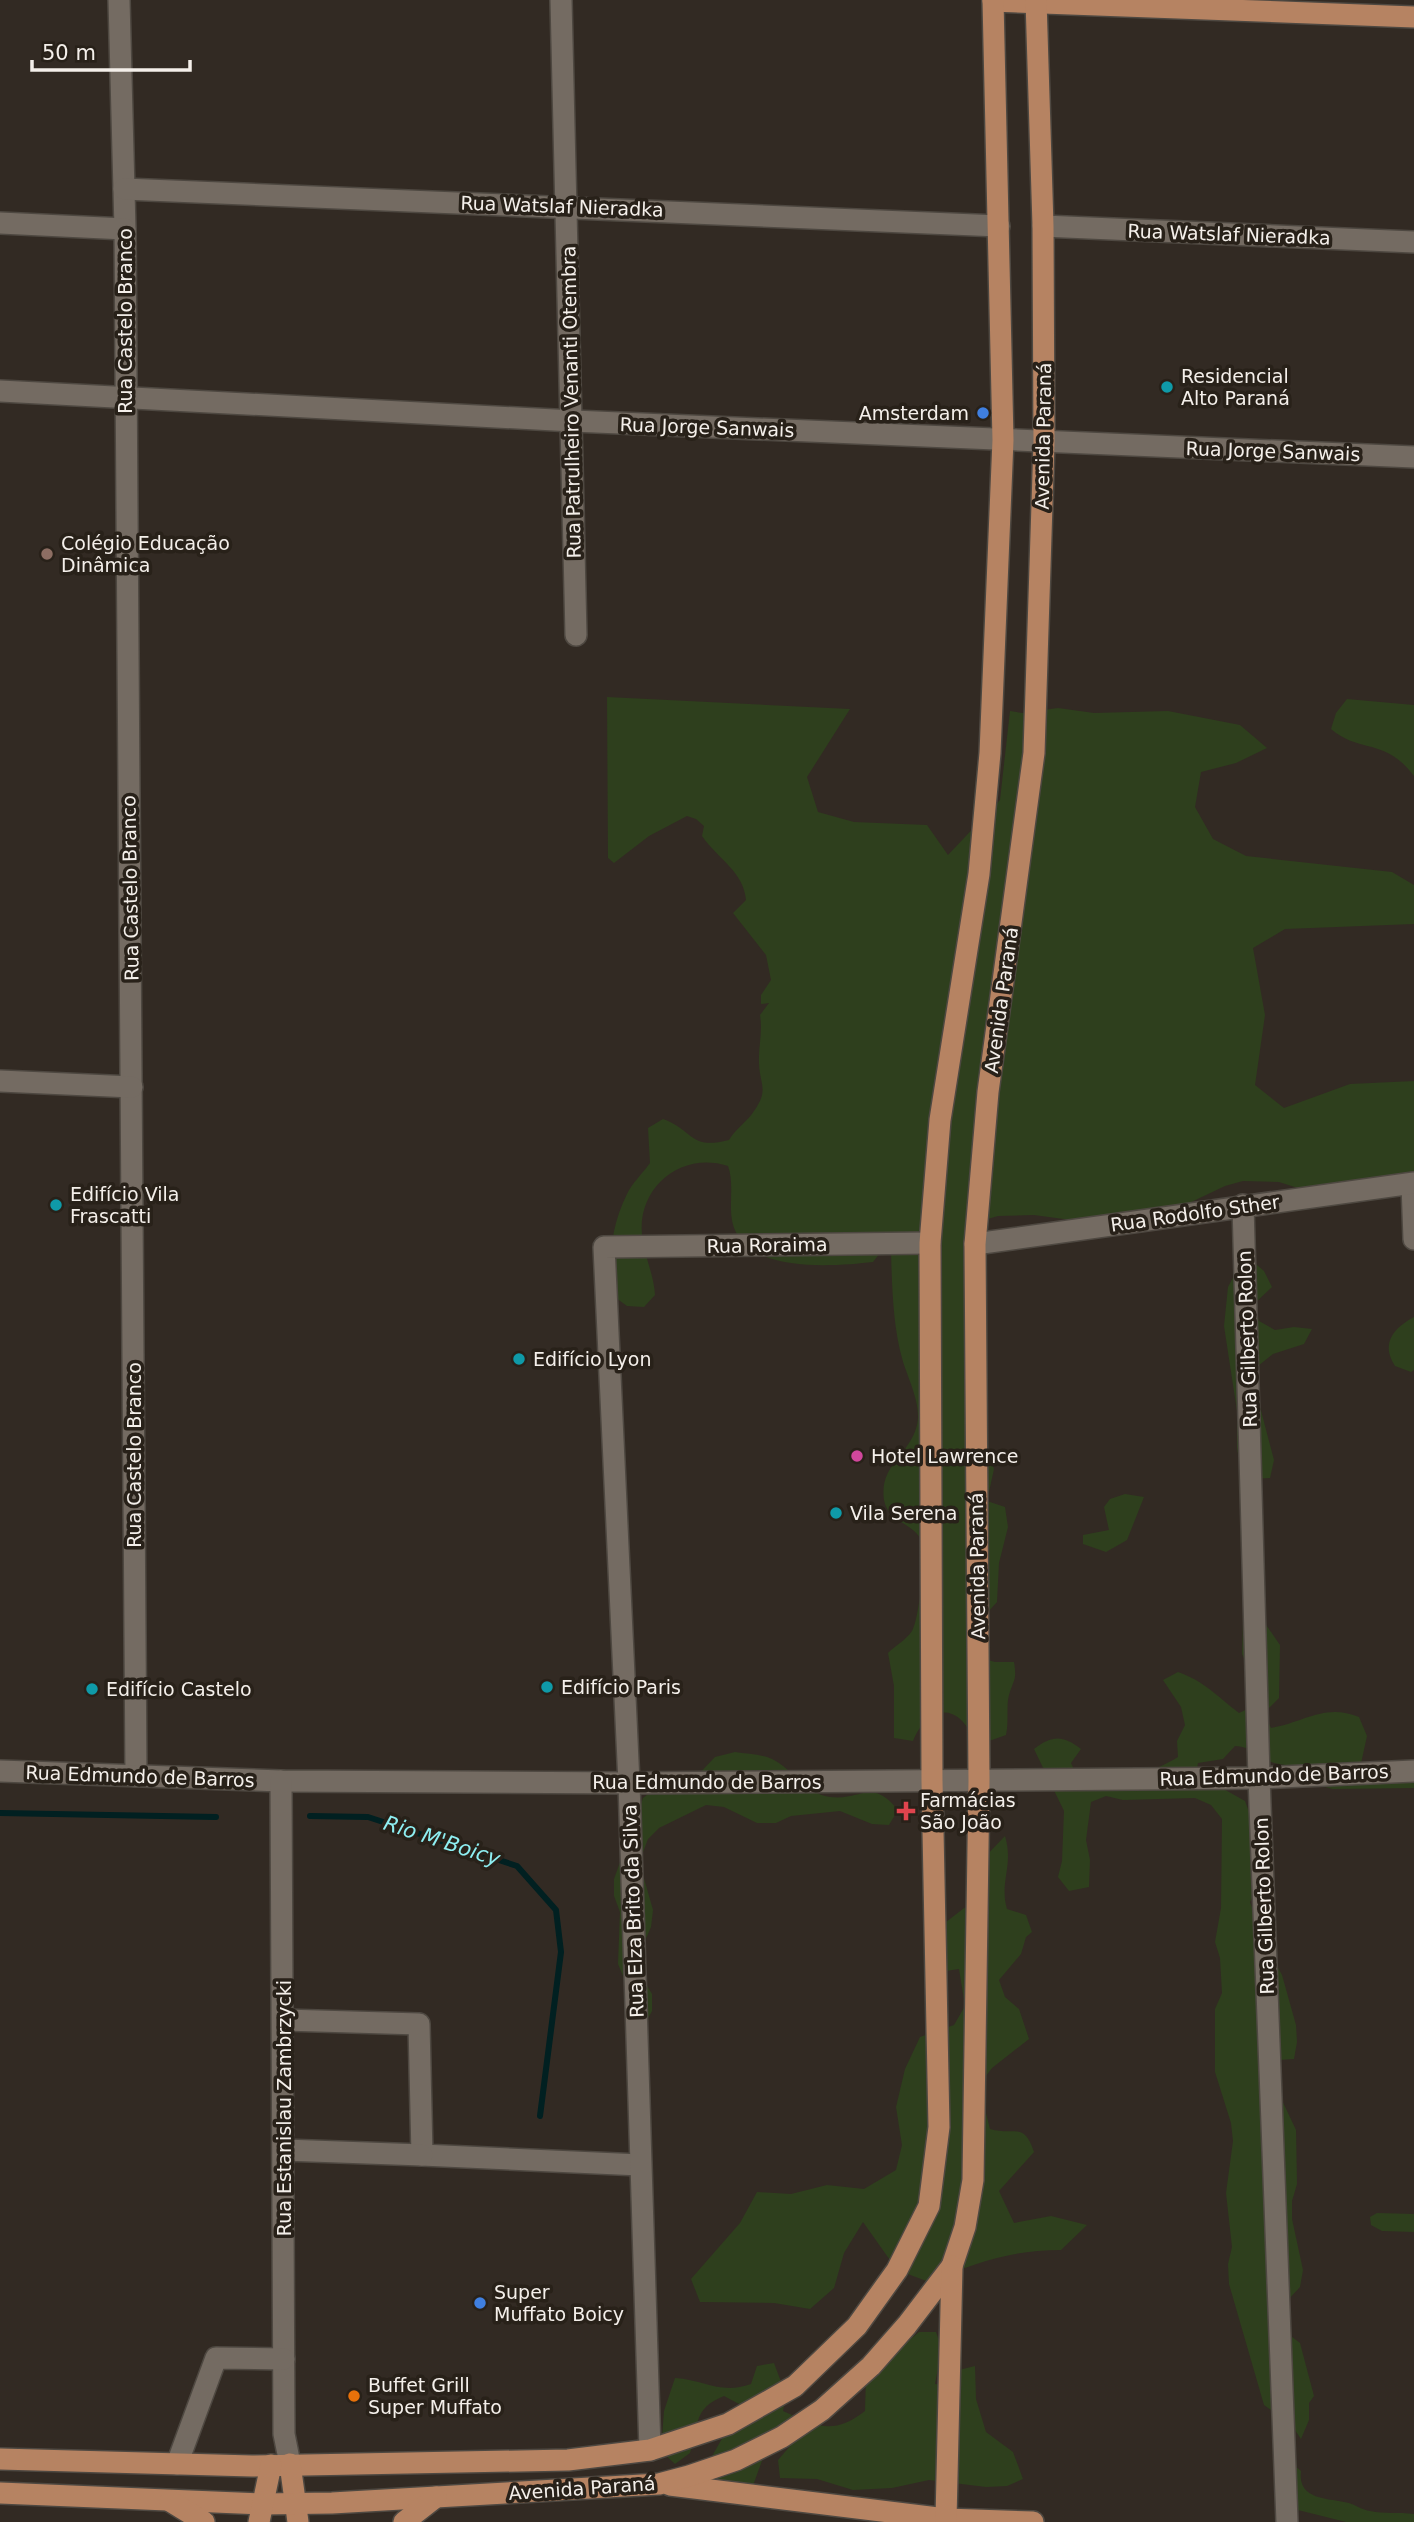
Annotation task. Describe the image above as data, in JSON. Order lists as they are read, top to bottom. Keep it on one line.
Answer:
{"streets":{"main road":["Avenida Paraná"],"street":["Rua Watslaf Nieradka","Rua Castelo Branco","Rua Patrulheiro Venanti Otembra","Rua Jorge Sanwais","Rua Rodolfo Sther","Rua Roraima","Rua Gilberto Rolon","Rua Edmundo de Barros","Rua Elza Brito da Silva","Rua Estanislau Zambrzycki"]},"crossings":[["Rua Watslaf Nieradka","Rua Castelo Branco"],["Rua Watslaf Nieradka","Rua Patrulheiro Venanti Otembra"],["Rua Watslaf Nieradka","Avenida Paraná"],["Rua Castelo Branco","Rua Jorge Sanwais"],["Rua Castelo Branco","Rua Edmundo de Barros"],["Rua Patrulheiro Venanti Otembra","Rua Jorge Sanwais"],["Rua Jorge Sanwais","Avenida Paraná"],["Avenida Paraná","Rua Rodolfo Sther"],["Avenida Paraná","Rua Roraima"],["Avenida Paraná","Rua Edmundo de Barros"],["Avenida Paraná","Rua Elza Brito da Silva"],["Avenida Paraná","Rua Estanislau Zambrzycki"],["Rua Rodolfo Sther","Rua Gilberto Rolon"],["Rua Roraima","Rua Elza Brito da Silva"],["Rua Gilberto Rolon","Rua Edmundo de Barros"],["Rua Edmundo de Barros","Rua Elza Brito da Silva"],["Rua Edmundo de Barros","Rua Estanislau Zambrzycki"]],"water":["Rio M'Boicy"],"places":{"other":["Residencial Alto Paraná","Amsterdam","Colégio Educação Dinâmica","Edifício Vila Frascatti","Edifício Lyon","Hotel Lawrence","Vila Serena","Edifício Paris","Edifício Castelo","Super Muffato Boicy","Buffet Grill Super Muffato"],"health":["Farmácias São João"]},"scale_bar":"50 m"}
